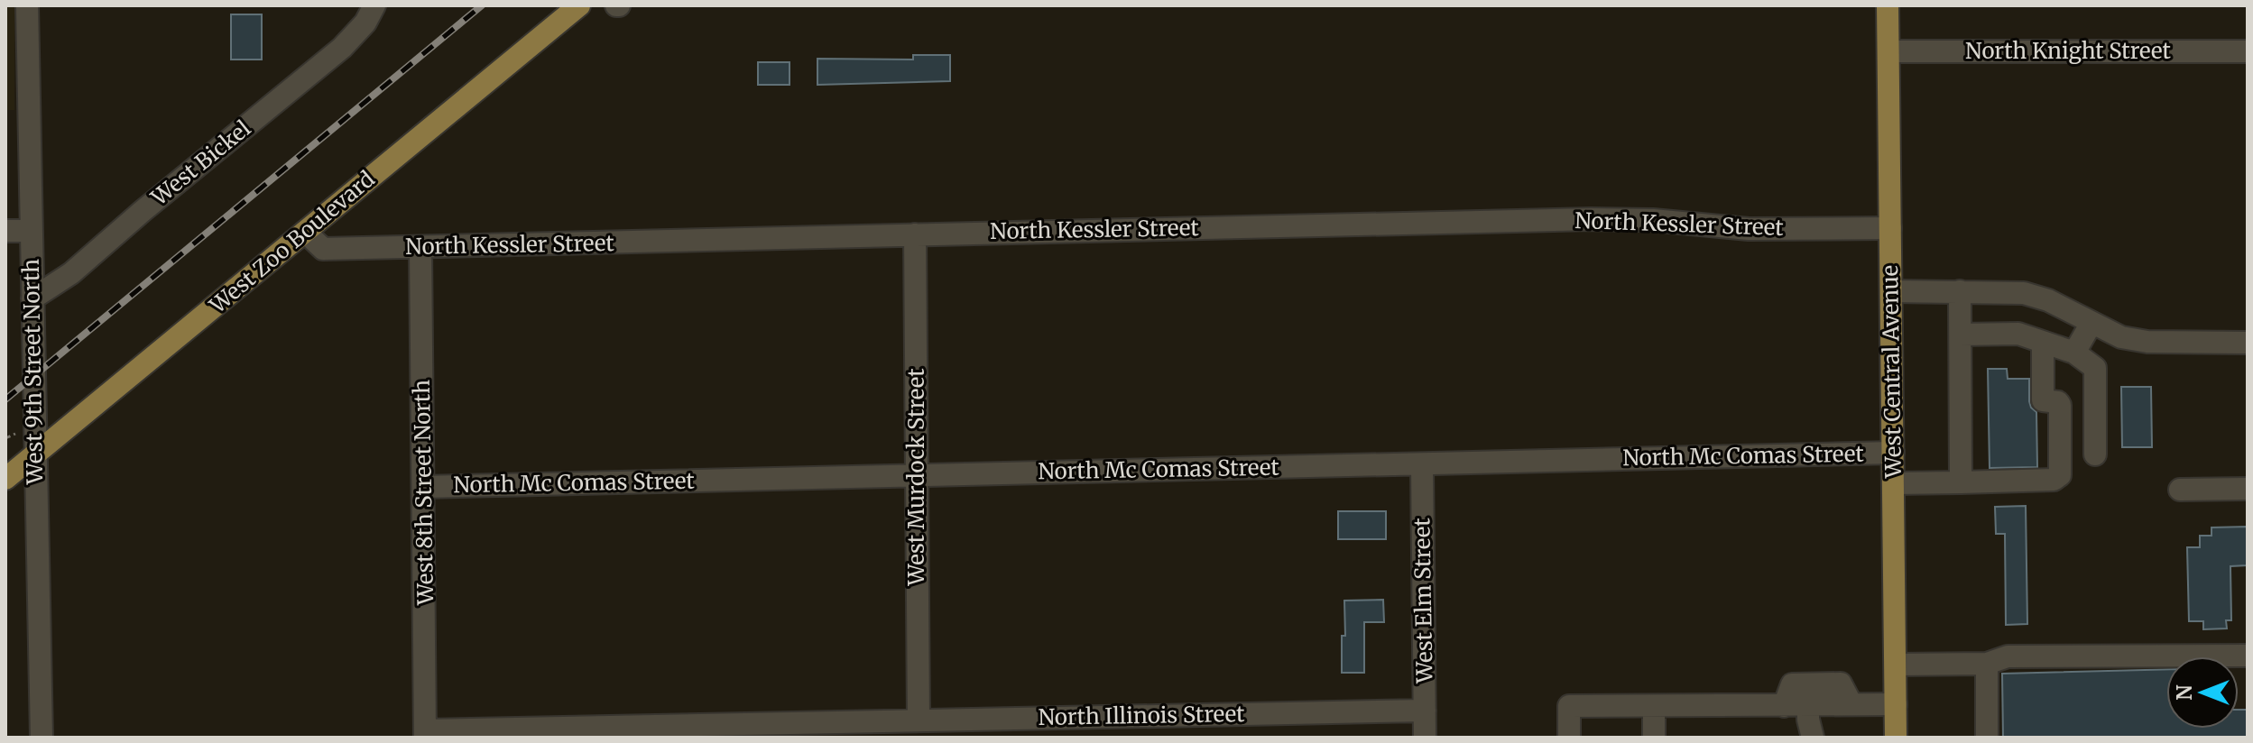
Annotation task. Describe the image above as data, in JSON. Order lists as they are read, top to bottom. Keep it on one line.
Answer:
{"streets":{"main road":["West Zoo Boulevard","West Central Avenue"],"street":["North Knight Street","West Bickel","North Kessler Street","West 9th Street North","North Mc Comas Street","West Murdock Street","West 8th Street North","West Elm Street","North Illinois Street"]},"crossings":[["North Knight Street","West Central Avenue"],["West Bickel","West 9th Street North"],["North Kessler Street","West Zoo Boulevard"],["North Kessler Street","West Central Avenue"],["North Kessler Street","West Murdock Street"],["North Kessler Street","West 8th Street North"],["West Zoo Boulevard","West 9th Street North"],["West Central Avenue","North Mc Comas Street"],["North Mc Comas Street","West Murdock Street"],["North Mc Comas Street","West 8th Street North"],["North Mc Comas Street","West Elm Street"],["West Murdock Street","North Illinois Street"],["West 8th Street North","North Illinois Street"],["West Elm Street","North Illinois Street"]],"north":"left"}
